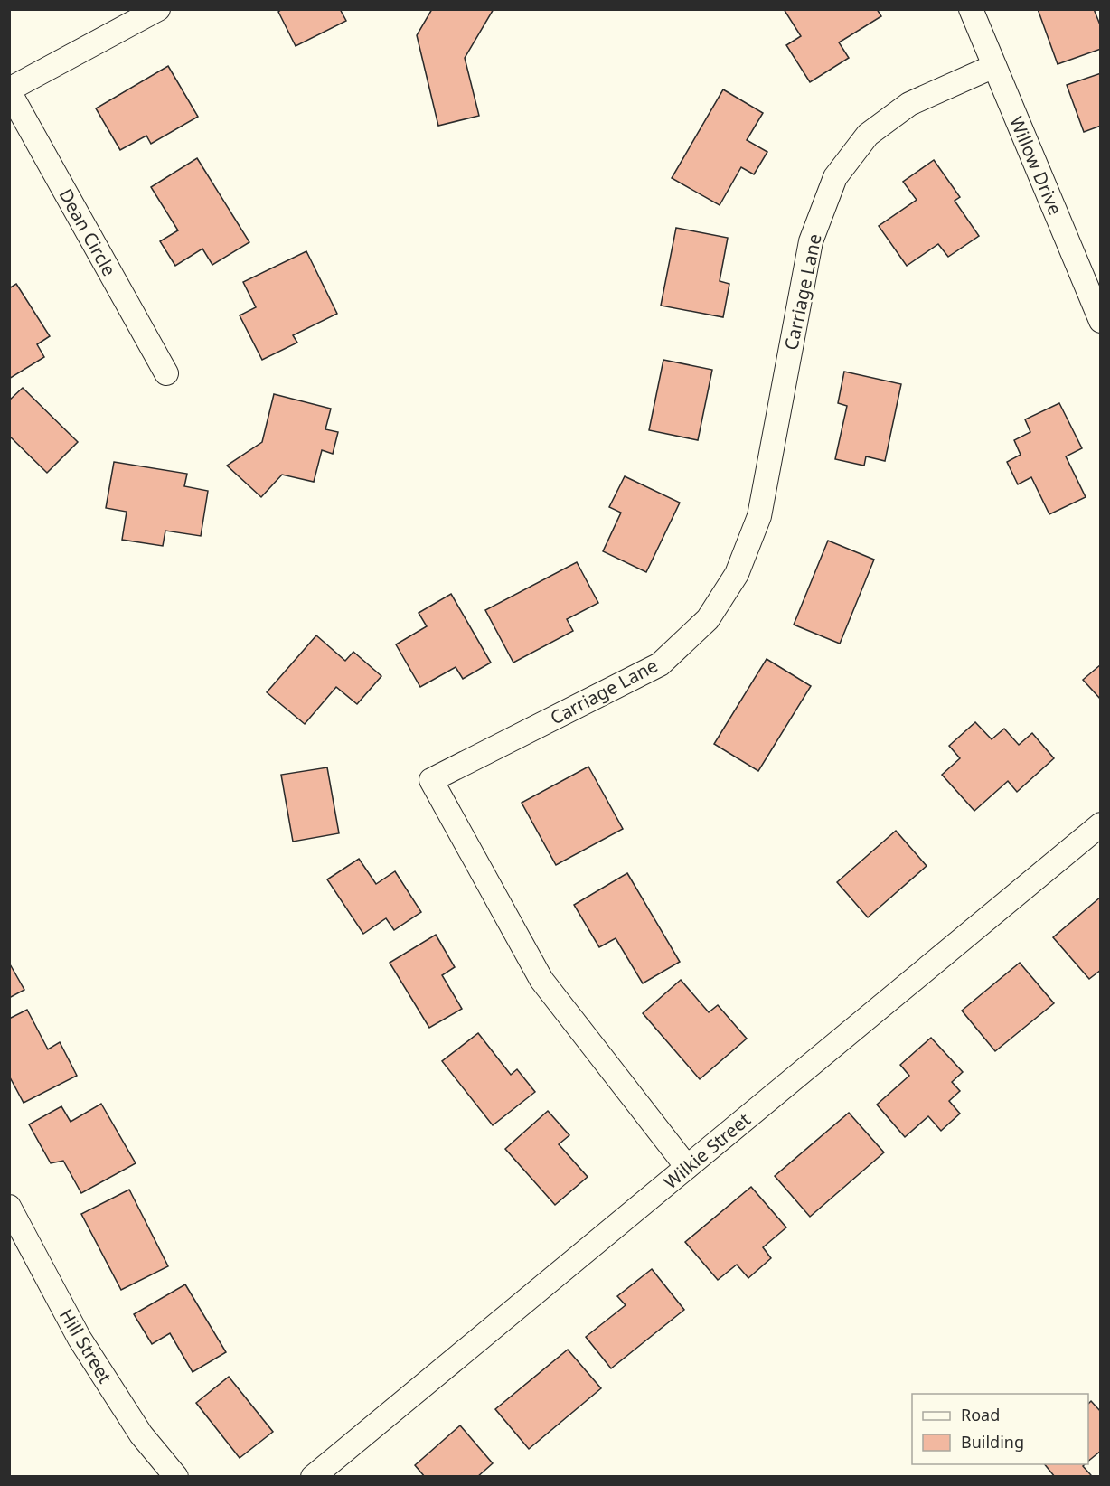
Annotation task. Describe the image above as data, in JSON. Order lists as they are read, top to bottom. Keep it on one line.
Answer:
{"streets":{"street":["Willow Drive","Dean Circle","Carriage Lane","Wilkie Street","Hill Street"]},"crossings":[["Willow Drive","Carriage Lane"],["Carriage Lane","Wilkie Street"]],"legend":["Road","Building"]}
